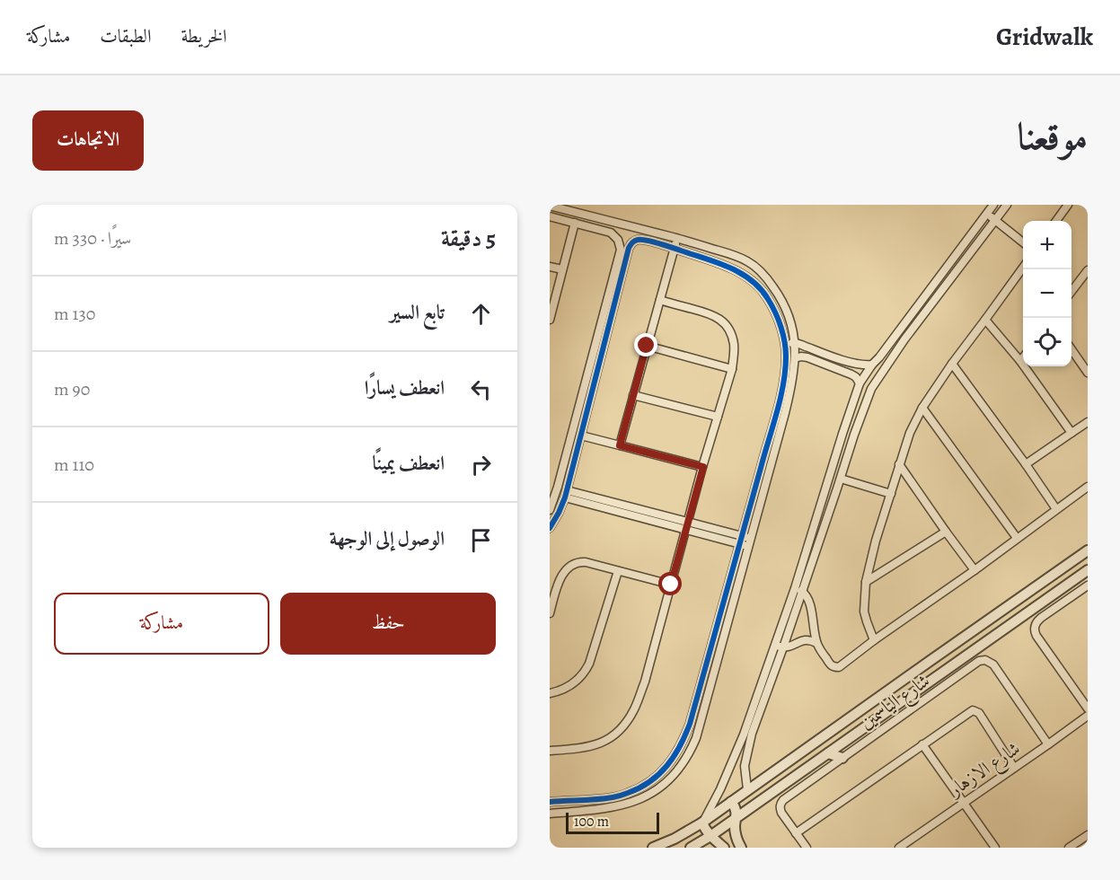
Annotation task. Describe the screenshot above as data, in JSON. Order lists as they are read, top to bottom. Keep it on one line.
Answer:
{"streets":{"street":["شارع الياسمين","شارع الازهار"]},"crossings":[["شارع الياسمين","شارع الازهار"]],"scale_bar":"100 m","page":{"header":"Gridwalk","nav":["الخريطة","الطبقات","مشاركة"],"title":"موقعنا","buttons":["الاتجاهات",["حفظ","مشاركة"]],"heading":["5 دقيقة","سيرًا · 330 m"],"map_buttons":["+","−"],"list":[["تابع السير","130 m"],["انعطف يسارًا","90 m"],["انعطف يمينًا","110 m"],"الوصول إلى الوجهة"],"scale":"100 m"}}
